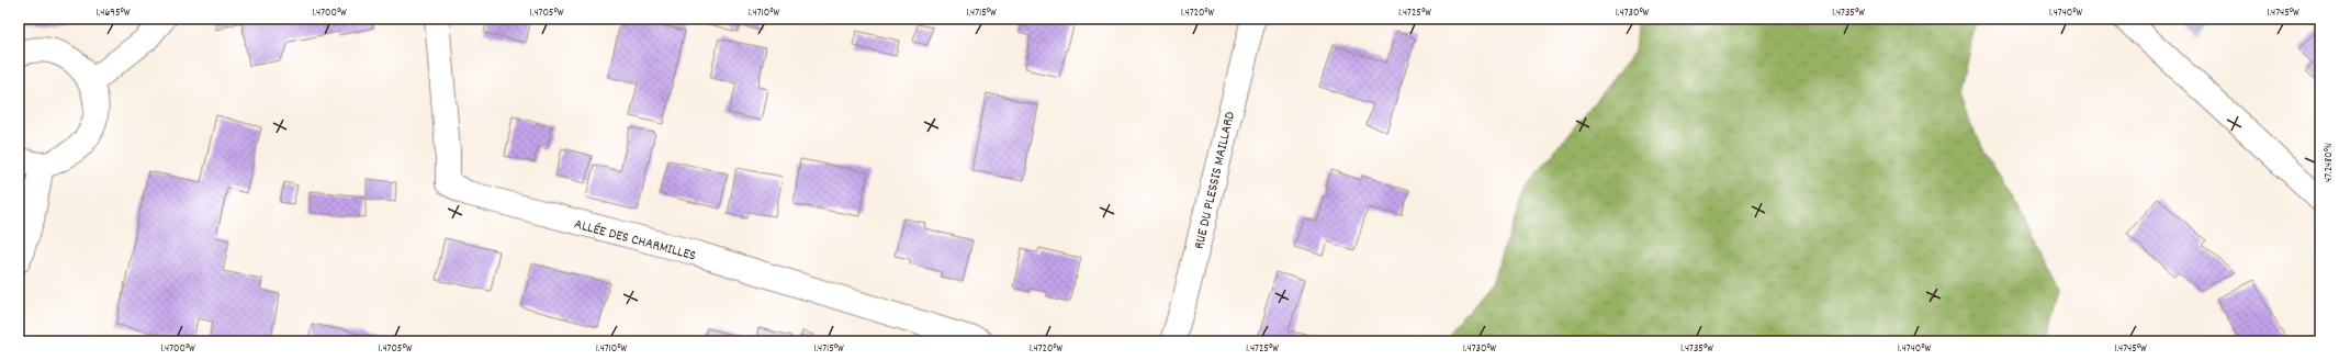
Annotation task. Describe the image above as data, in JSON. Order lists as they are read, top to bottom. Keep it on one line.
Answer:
{"streets":{"street":["RUE DU PLESSIS MAILLARD","ALLÉE DES CHARMILLES"]},"coordinates":["1.4695°W","1.4700°W","1.4705°W","1.4710°W","1.4715°W","1.4720°W","1.4725°W","1.4730°W","1.4735°W","1.4740°W","1.4745°W","47.2480°N"]}
